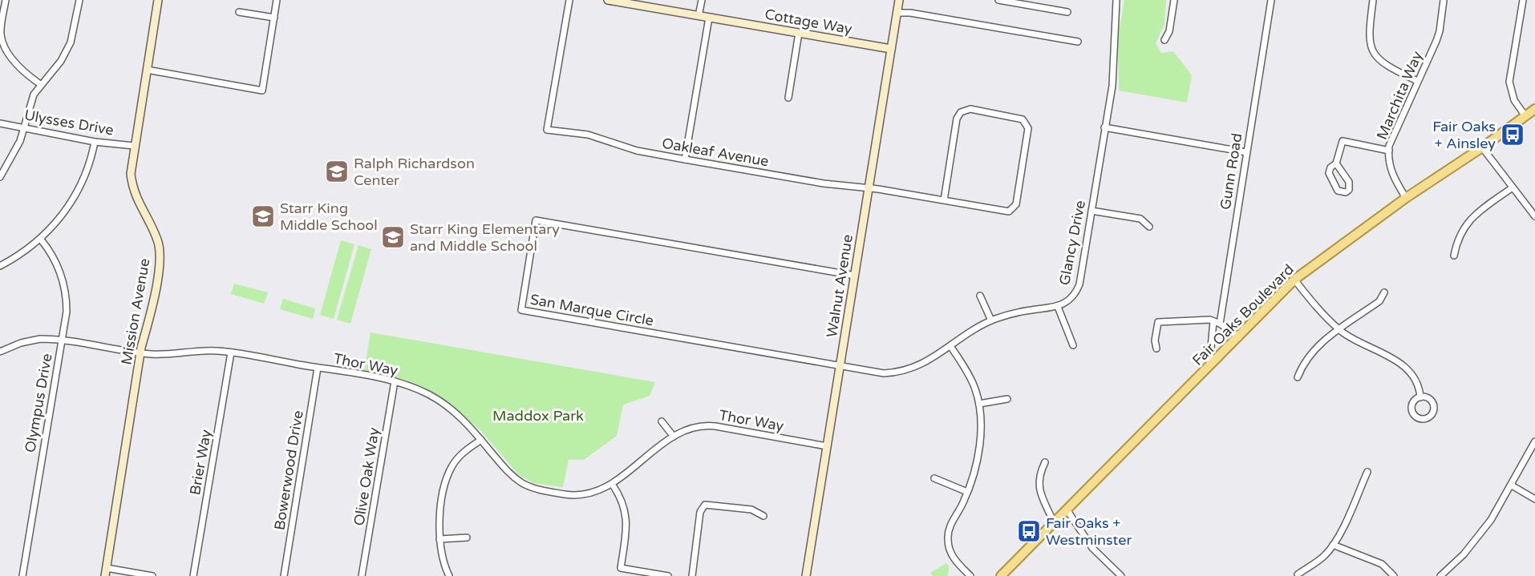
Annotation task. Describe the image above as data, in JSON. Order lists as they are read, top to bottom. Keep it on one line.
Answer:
{"streets":{"main road":["Fair Oaks Boulevard"],"street":["Cottage Way","Marchita Way","Ulysses Drive","Oakleaf Avenue","Gunn Road","Glancy Drive","Walnut Avenue","San Marque Circle","Mission Avenue","Thor Way","Olympus Drive","Brier Way","Bowerwood Drive","Olive Oak Way"]},"crossings":[["Cottage Way","Walnut Avenue"],["Marchita Way","Fair Oaks Boulevard"],["Ulysses Drive","Mission Avenue"],["Oakleaf Avenue","Walnut Avenue"],["Walnut Avenue","San Marque Circle"],["Walnut Avenue","Thor Way"],["Mission Avenue","Thor Way"],["Thor Way","Olympus Drive"],["Thor Way","Brier Way"],["Thor Way","Bowerwood Drive"],["Thor Way","Olive Oak Way"]],"parks":["Maddox Park"],"places":{"bus stop":["Fair Oaks + Ainsley","Fair Oaks + Westminster"],"school or university":["Ralph Richardson Center","Starr King Middle School","Starr King Elementary and Middle School"]}}
